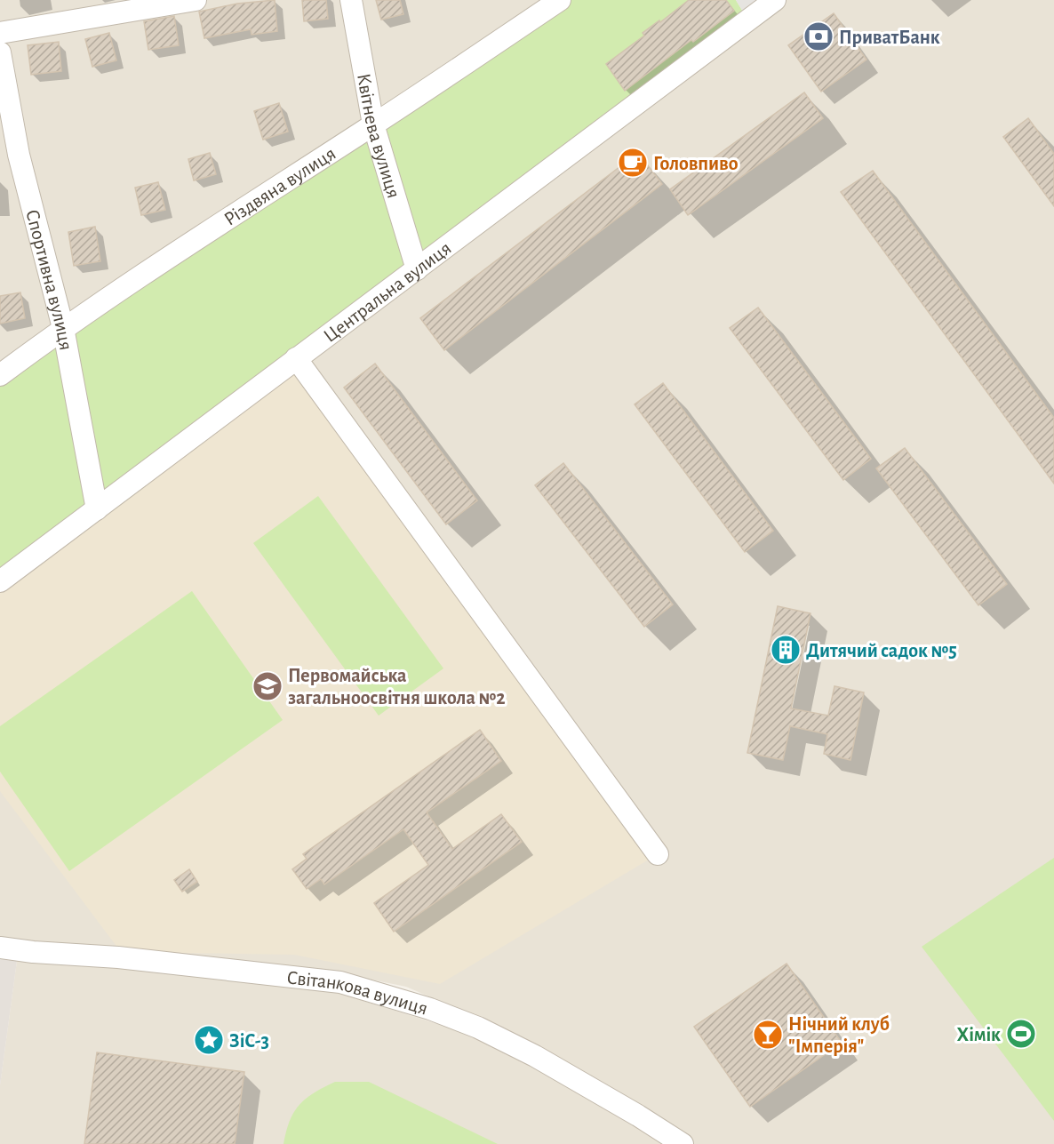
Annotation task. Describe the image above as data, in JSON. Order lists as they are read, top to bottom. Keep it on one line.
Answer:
{"streets":{"street":["Квітнева вулиця","Різдвяна вулиця","Спортивна вулиця","Центральна вулиця","Світанкова вулиця"]},"crossings":[["Квітнева вулиця","Різдвяна вулиця"],["Квітнева вулиця","Центральна вулиця"],["Різдвяна вулиця","Спортивна вулиця"],["Спортивна вулиця","Центральна вулиця"]],"places":{"bank":["ПриватБанк"],"cafe":["Головпиво"],"building":["Дитячий садок №5"],"school or university":["Первомайська загальноосвітня школа №2"],"sports":["Хімік"],"bar":["Нічний клуб \"Імперія\""],"place":["ЗіС-3"]}}
